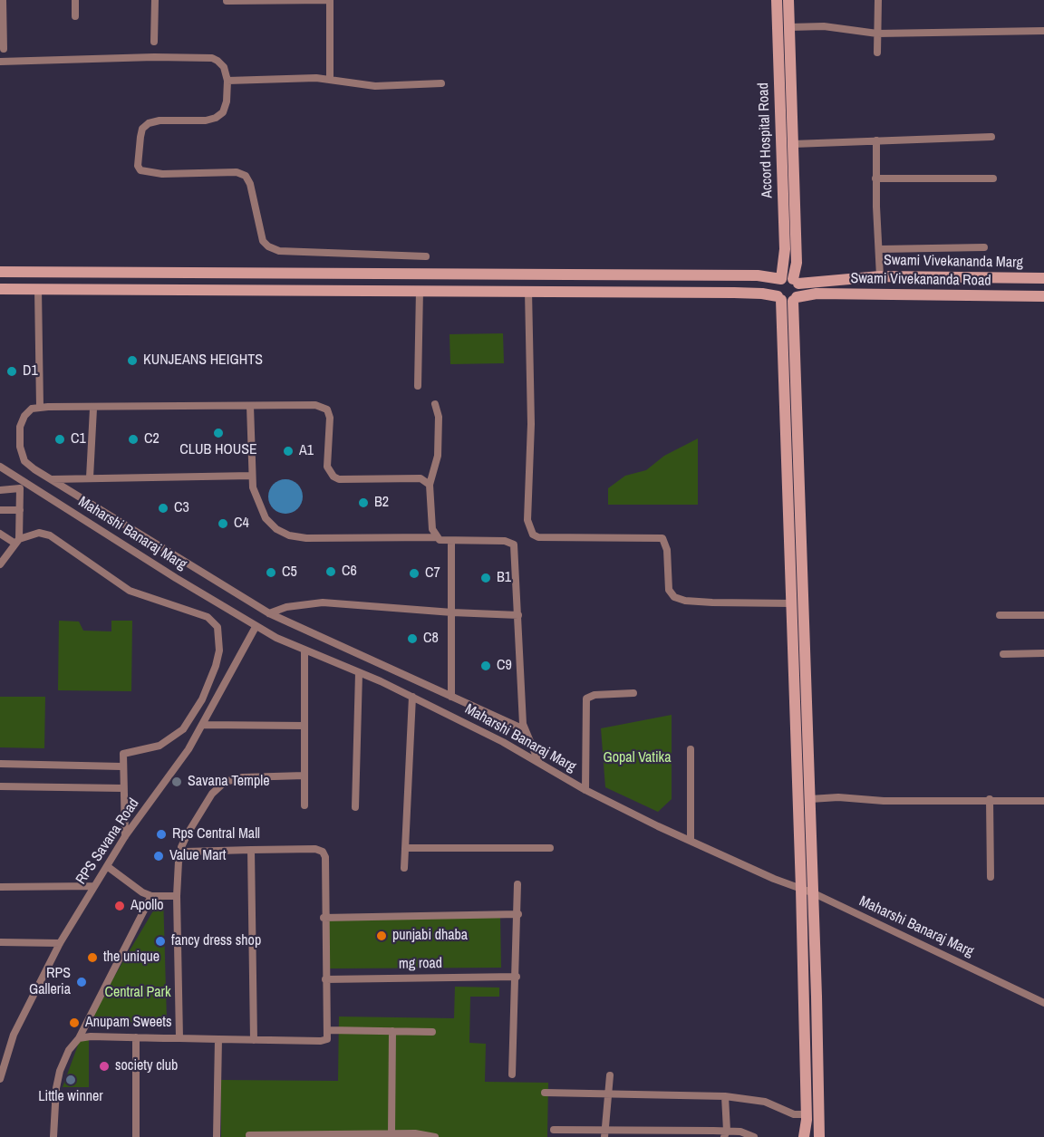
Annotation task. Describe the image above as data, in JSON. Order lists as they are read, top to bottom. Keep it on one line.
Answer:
{"streets":{"street":["Accord Hospital Road","Swami Vivekananda Marg","Swami Vivekananda Road","Maharshi Banaraj Marg","RPS Savana Road","mg road"]},"crossings":[["Accord Hospital Road","Swami Vivekananda Marg"],["Accord Hospital Road","Swami Vivekananda Road"],["Maharshi Banaraj Marg","RPS Savana Road"]],"parks":["Gopal Vatika","Central Park"],"places":["KUNJEANS HEIGHTS","D1","CLUB HOUSE","C1","C2","A1","B2","C3","C4","C6","C5","C7","B1","C8","C9","Savana Temple","Rps Central Mall","Value Mart","Apollo","punjabi dhaba","fancy dress shop","the unique","RPS Galleria","Anupam Sweets","society club","Little winner"]}
